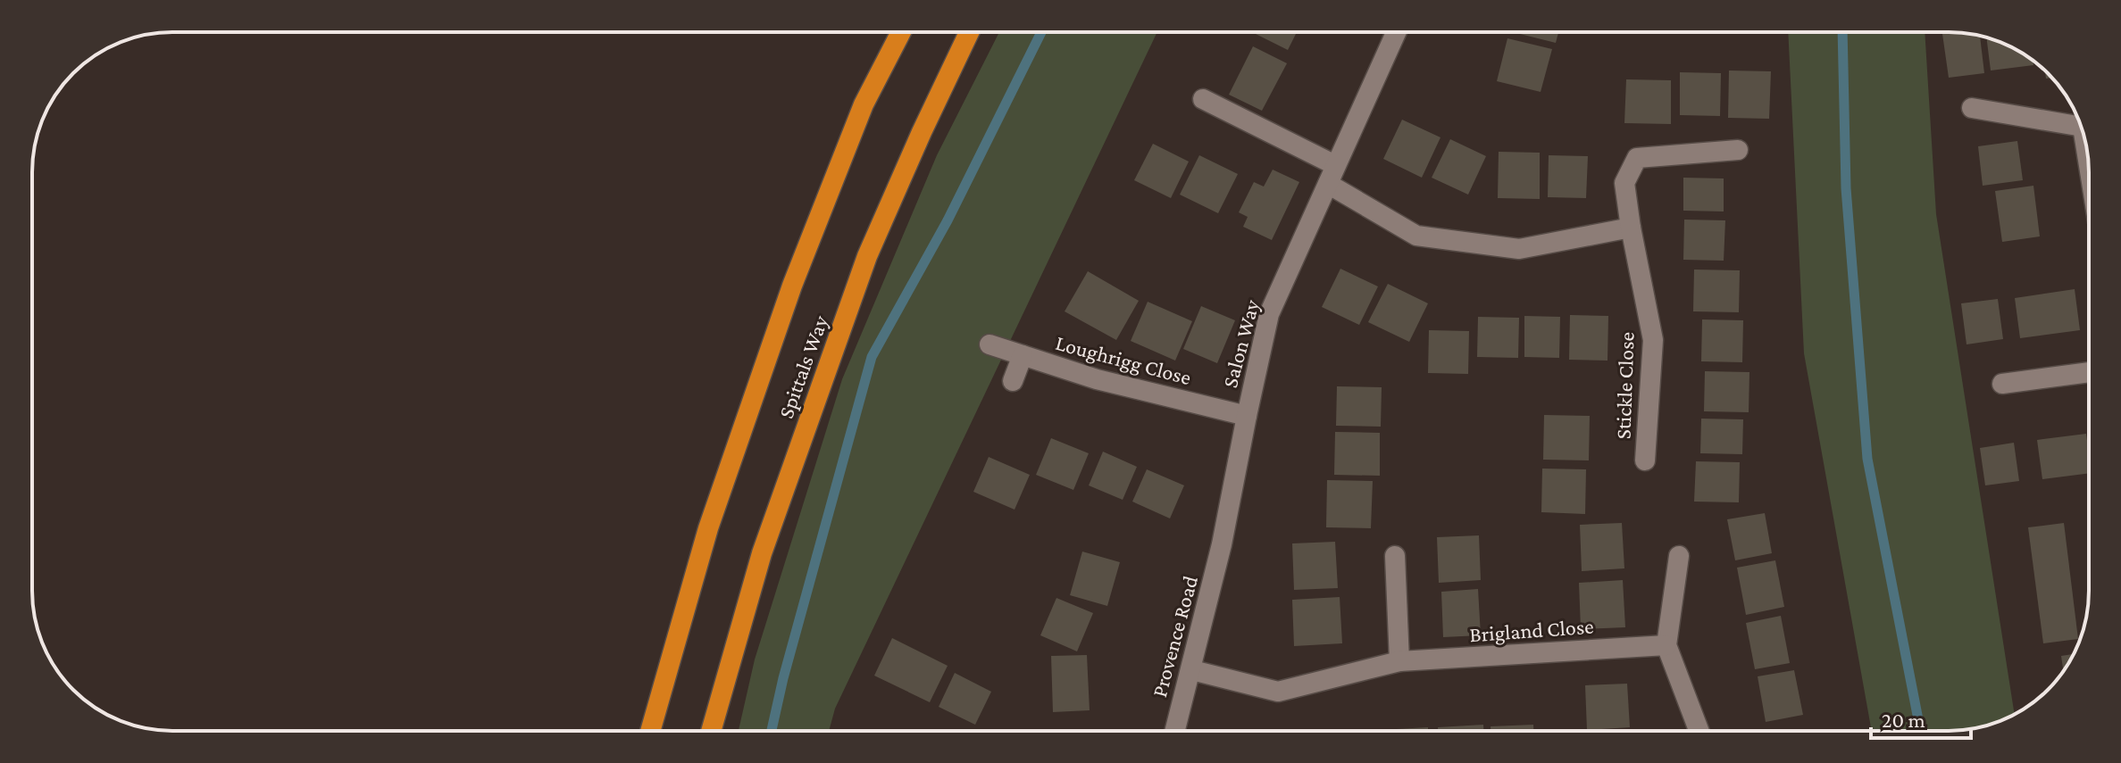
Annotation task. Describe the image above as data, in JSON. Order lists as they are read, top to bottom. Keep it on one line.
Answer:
{"streets":{"highway":["Spittals Way"],"street":["Salon Way","Loughrigg Close","Stickle Close","Brigland Close","Provence Road"]},"crossings":[["Salon Way","Loughrigg Close"],["Salon Way","Provence Road"],["Brigland Close","Provence Road"]],"scale_bar":"20 m"}
